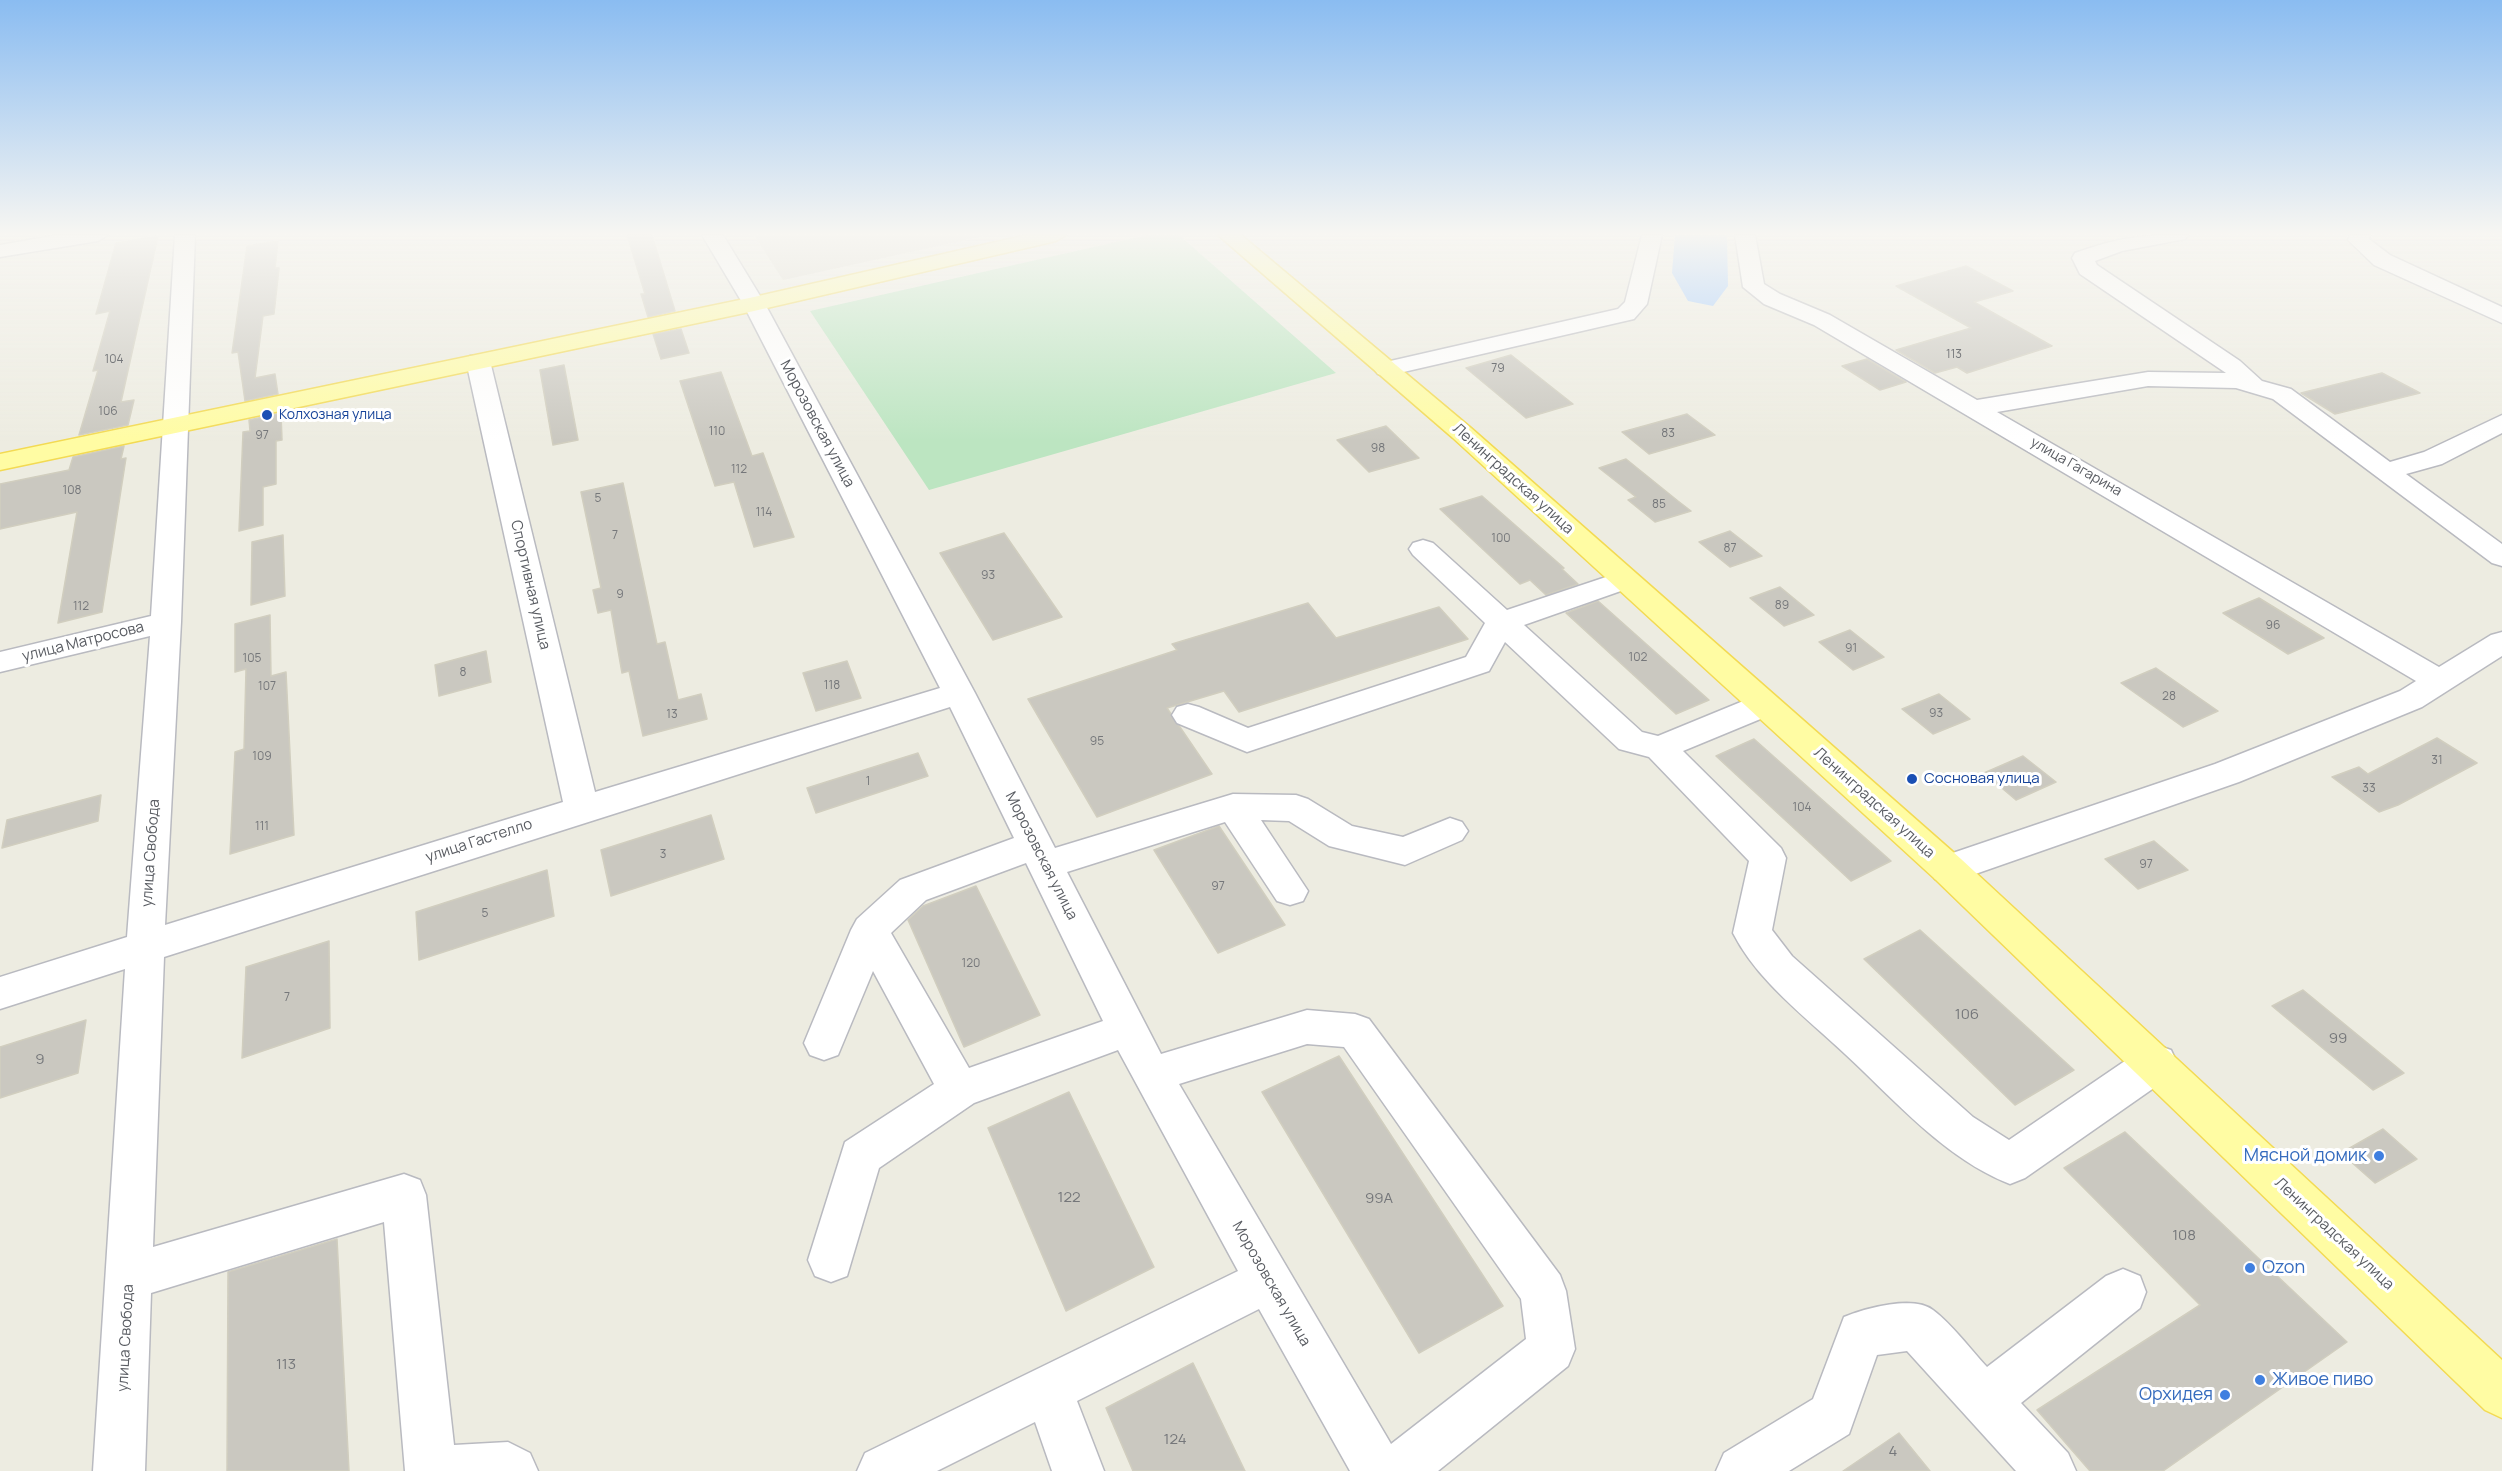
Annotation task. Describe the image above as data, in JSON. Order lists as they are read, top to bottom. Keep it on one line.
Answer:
{"streets":{"main road":["Ленинградская улица"],"street":["Морозовская улица","улица Гагарина","Спортивная улица","улица Матросова","улица Гастелло","улица Свобода"]},"crossings":[["Морозовская улица","улица Гастелло"],["Спортивная улица","улица Гастелло"],["улица Матросова","улица Свобода"],["улица Гастелло","улица Свобода"]],"places":["Колхозная улица","Сосновая улица","Мясной домик","Ozon","Живое пиво","Орхидея"],"house_numbers":["113","104","79","106","110","83","97","98","112","108","5","85","114","7","100","87","93","9","89","112","96","91","102","105","8","118","107","28","93","13","95","109","31","1","33","104","111","3","97","97","5","120","7","106","99","9","122","99А","108","113","124","4"]}
